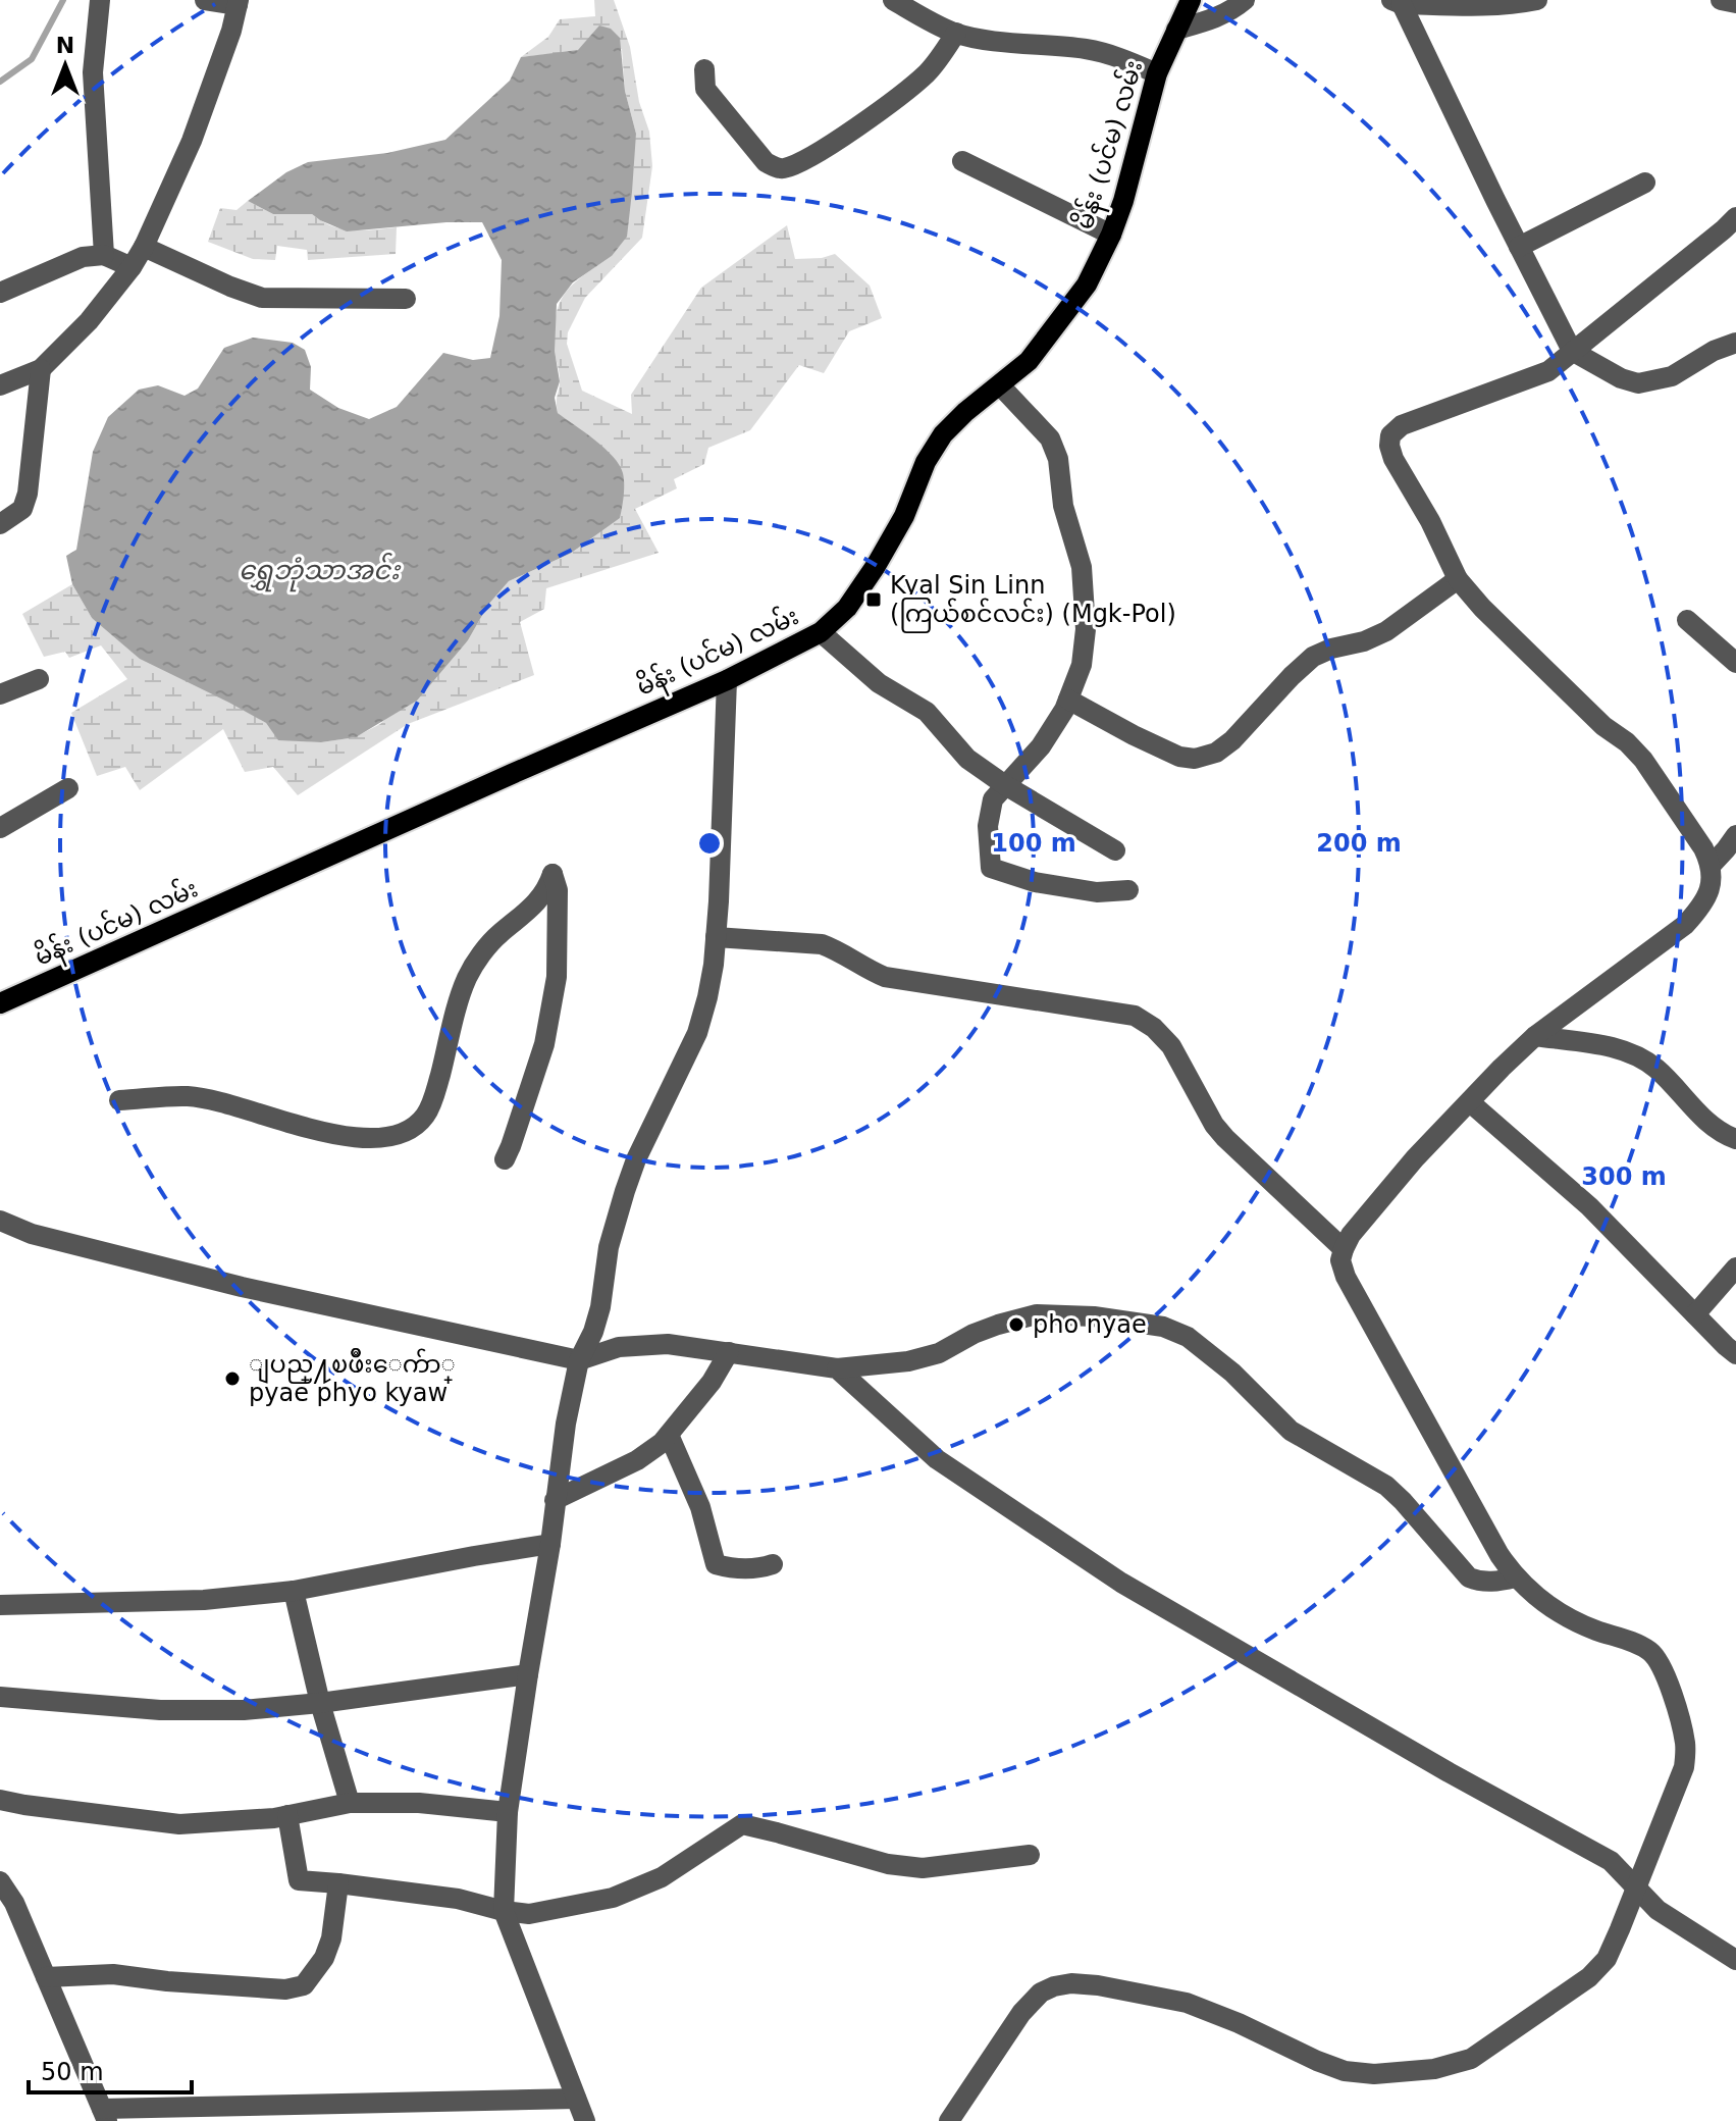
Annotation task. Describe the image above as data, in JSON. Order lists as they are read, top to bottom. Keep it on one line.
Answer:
{"streets":{"main road":["မိန်း (ပင်မ) လမ်း"]},"water":["ရွှေဘုံသာအင်း"],"places":{"transit":["Kyal Sin Linn (ကြယ်စင်လင်း) (Mgk-Pol)"],"other":["pho nyae","ျပည္႔ၿဖိဳးေက်ာ္ pyae phyo kyaw"]},"scale_bar":"50 m","north":"top","rings":["100 m","200 m","300 m"]}
